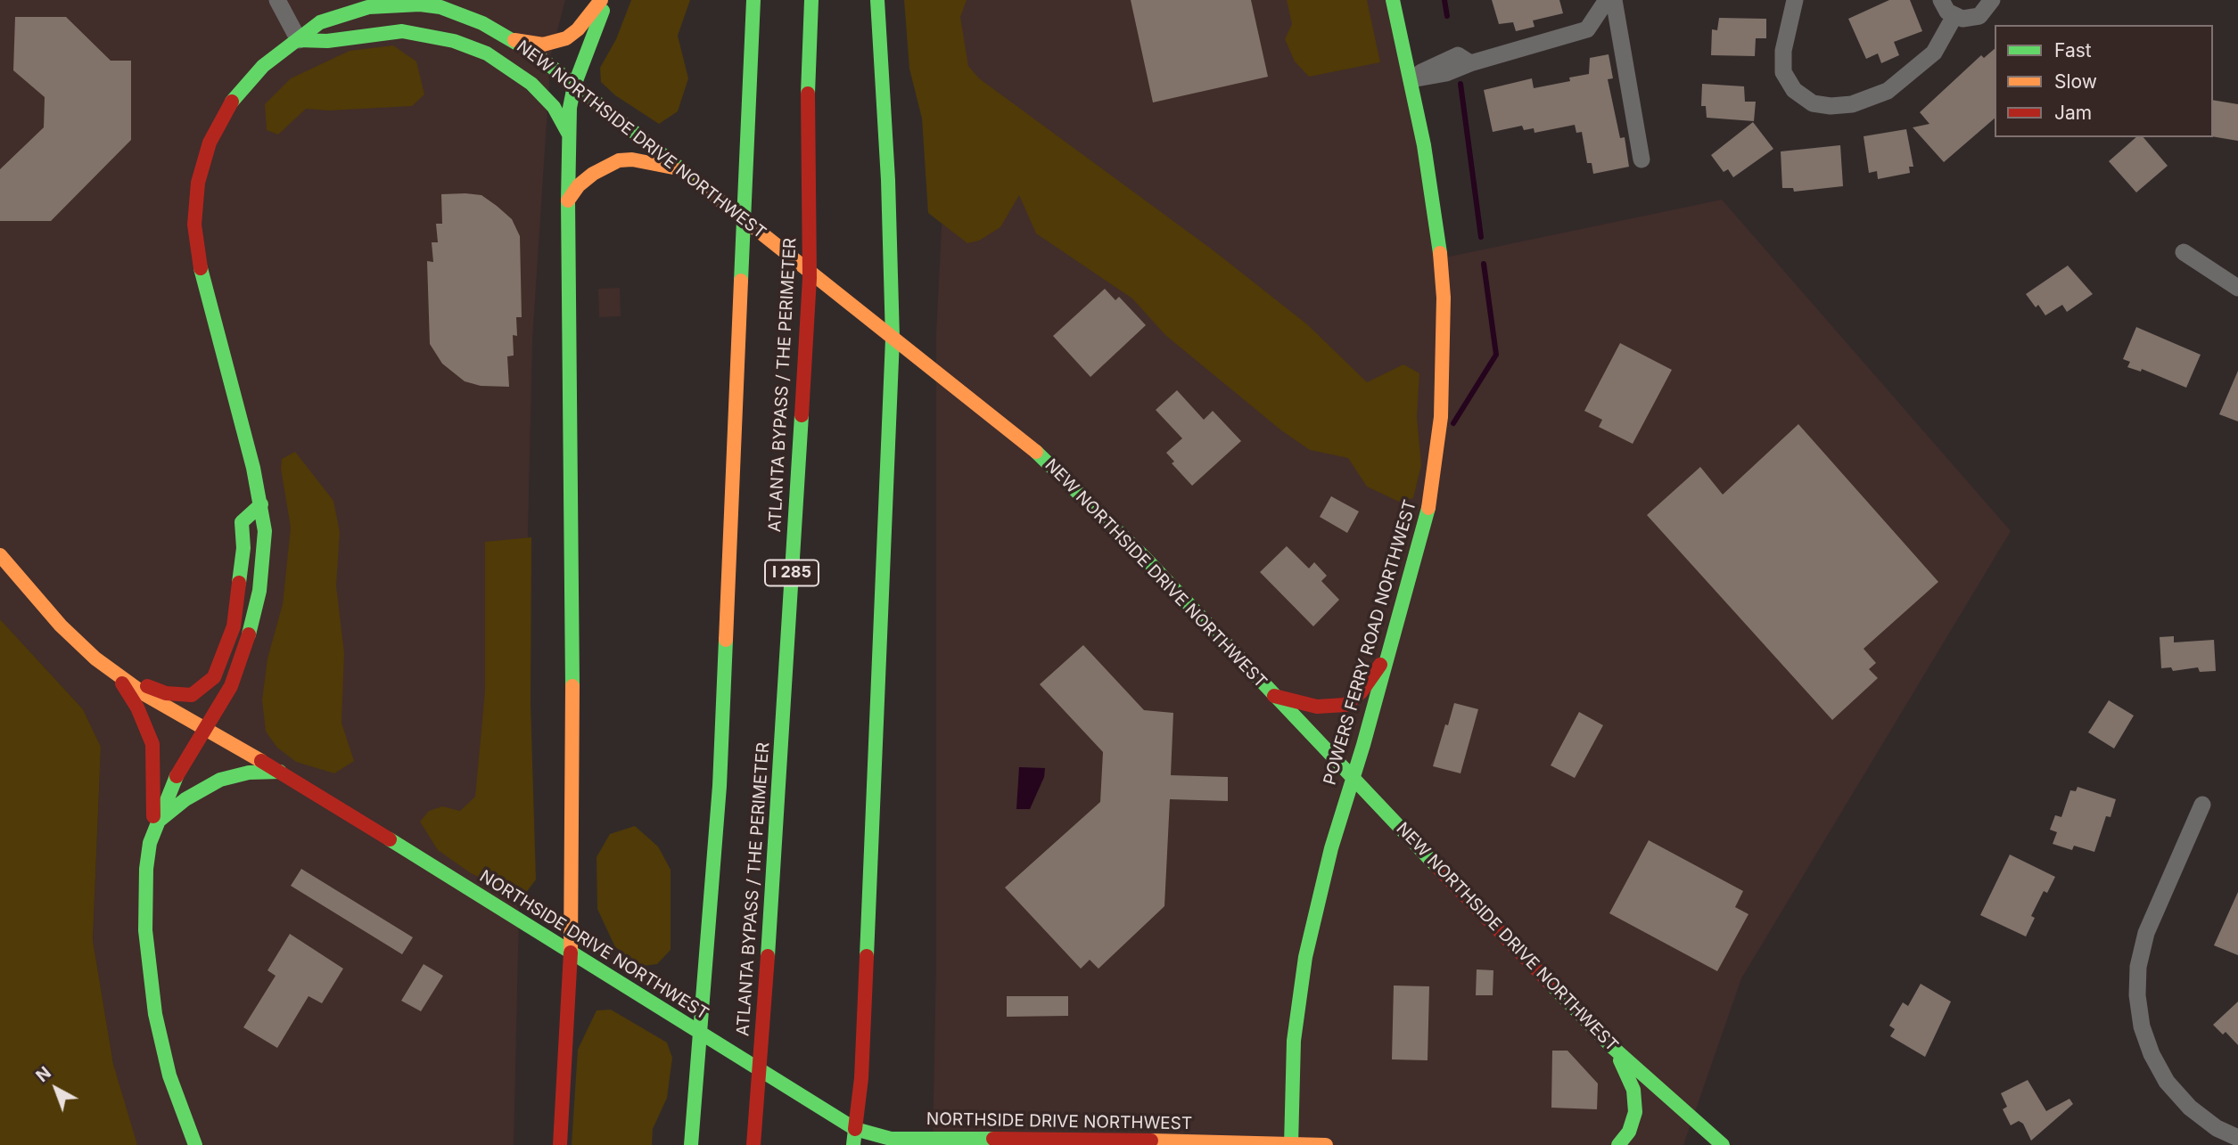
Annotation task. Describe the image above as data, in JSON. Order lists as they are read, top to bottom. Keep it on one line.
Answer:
{"streets":{"main road":["NEW NORTHSIDE DRIVE NORTHWEST","ATLANTA BYPASS / THE PERIMETER","I 285","POWERS FERRY ROAD NORTHWEST","NORTHSIDE DRIVE NORTHWEST"]},"crossings":[["NEW NORTHSIDE DRIVE NORTHWEST","POWERS FERRY ROAD NORTHWEST"],["NEW NORTHSIDE DRIVE NORTHWEST","NORTHSIDE DRIVE NORTHWEST"],["POWERS FERRY ROAD NORTHWEST","NORTHSIDE DRIVE NORTHWEST"]],"legend":["Fast","Slow","Jam"],"north":"top left"}
